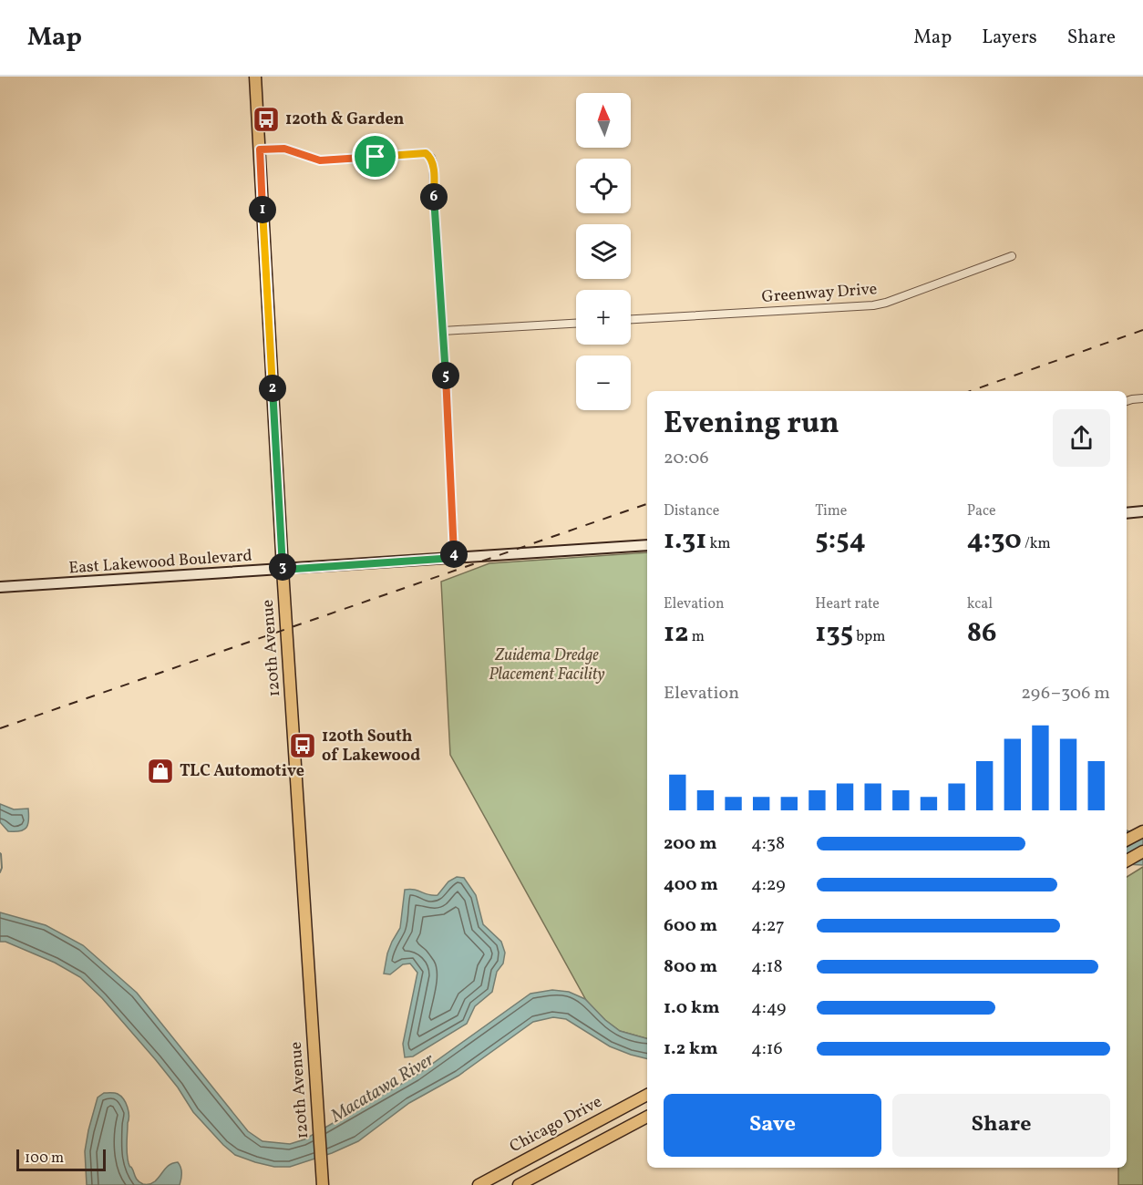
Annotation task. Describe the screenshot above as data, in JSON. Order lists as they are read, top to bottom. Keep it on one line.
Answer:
{"streets":{"main road":["East Lakewood Boulevard","120th Avenue","Chicago Drive"],"street":["Greenway Drive"]},"crossings":[["East Lakewood Boulevard","120th Avenue"]],"water":["Macatawa River"],"parks":["Zuidema Dredge Placement Facility"],"places":{"bus stop":["120th & Garden","120th South of Lakewood"],"shop":["TLC Automotive"]},"scale_bar":"100 m","north":"top","page":{"header":"Map","nav":["Map","Layers","Share"],"map_buttons":["+","−"],"pins":["6","1","5","2","4","3"],"heading":["Evening run","20:06"],"stats":[["Distance","1.31 km"],["Time","5:54"],["Pace","4:30 /km"],["Elevation","12 m"],["Heart rate","135 bpm"],["kcal","86"]],"chart":["Elevation","296–306 m"],"list":[{"name":"200 m","note":"4:38"},{"name":"400 m","note":"4:29"},{"name":"600 m","note":"4:27"},{"name":"800 m","note":"4:18"},{"name":"1.0 km","note":"4:49"},{"name":"1.2 km","note":"4:16"}],"buttons":["Save","Share"],"scale":"100 m"}}
